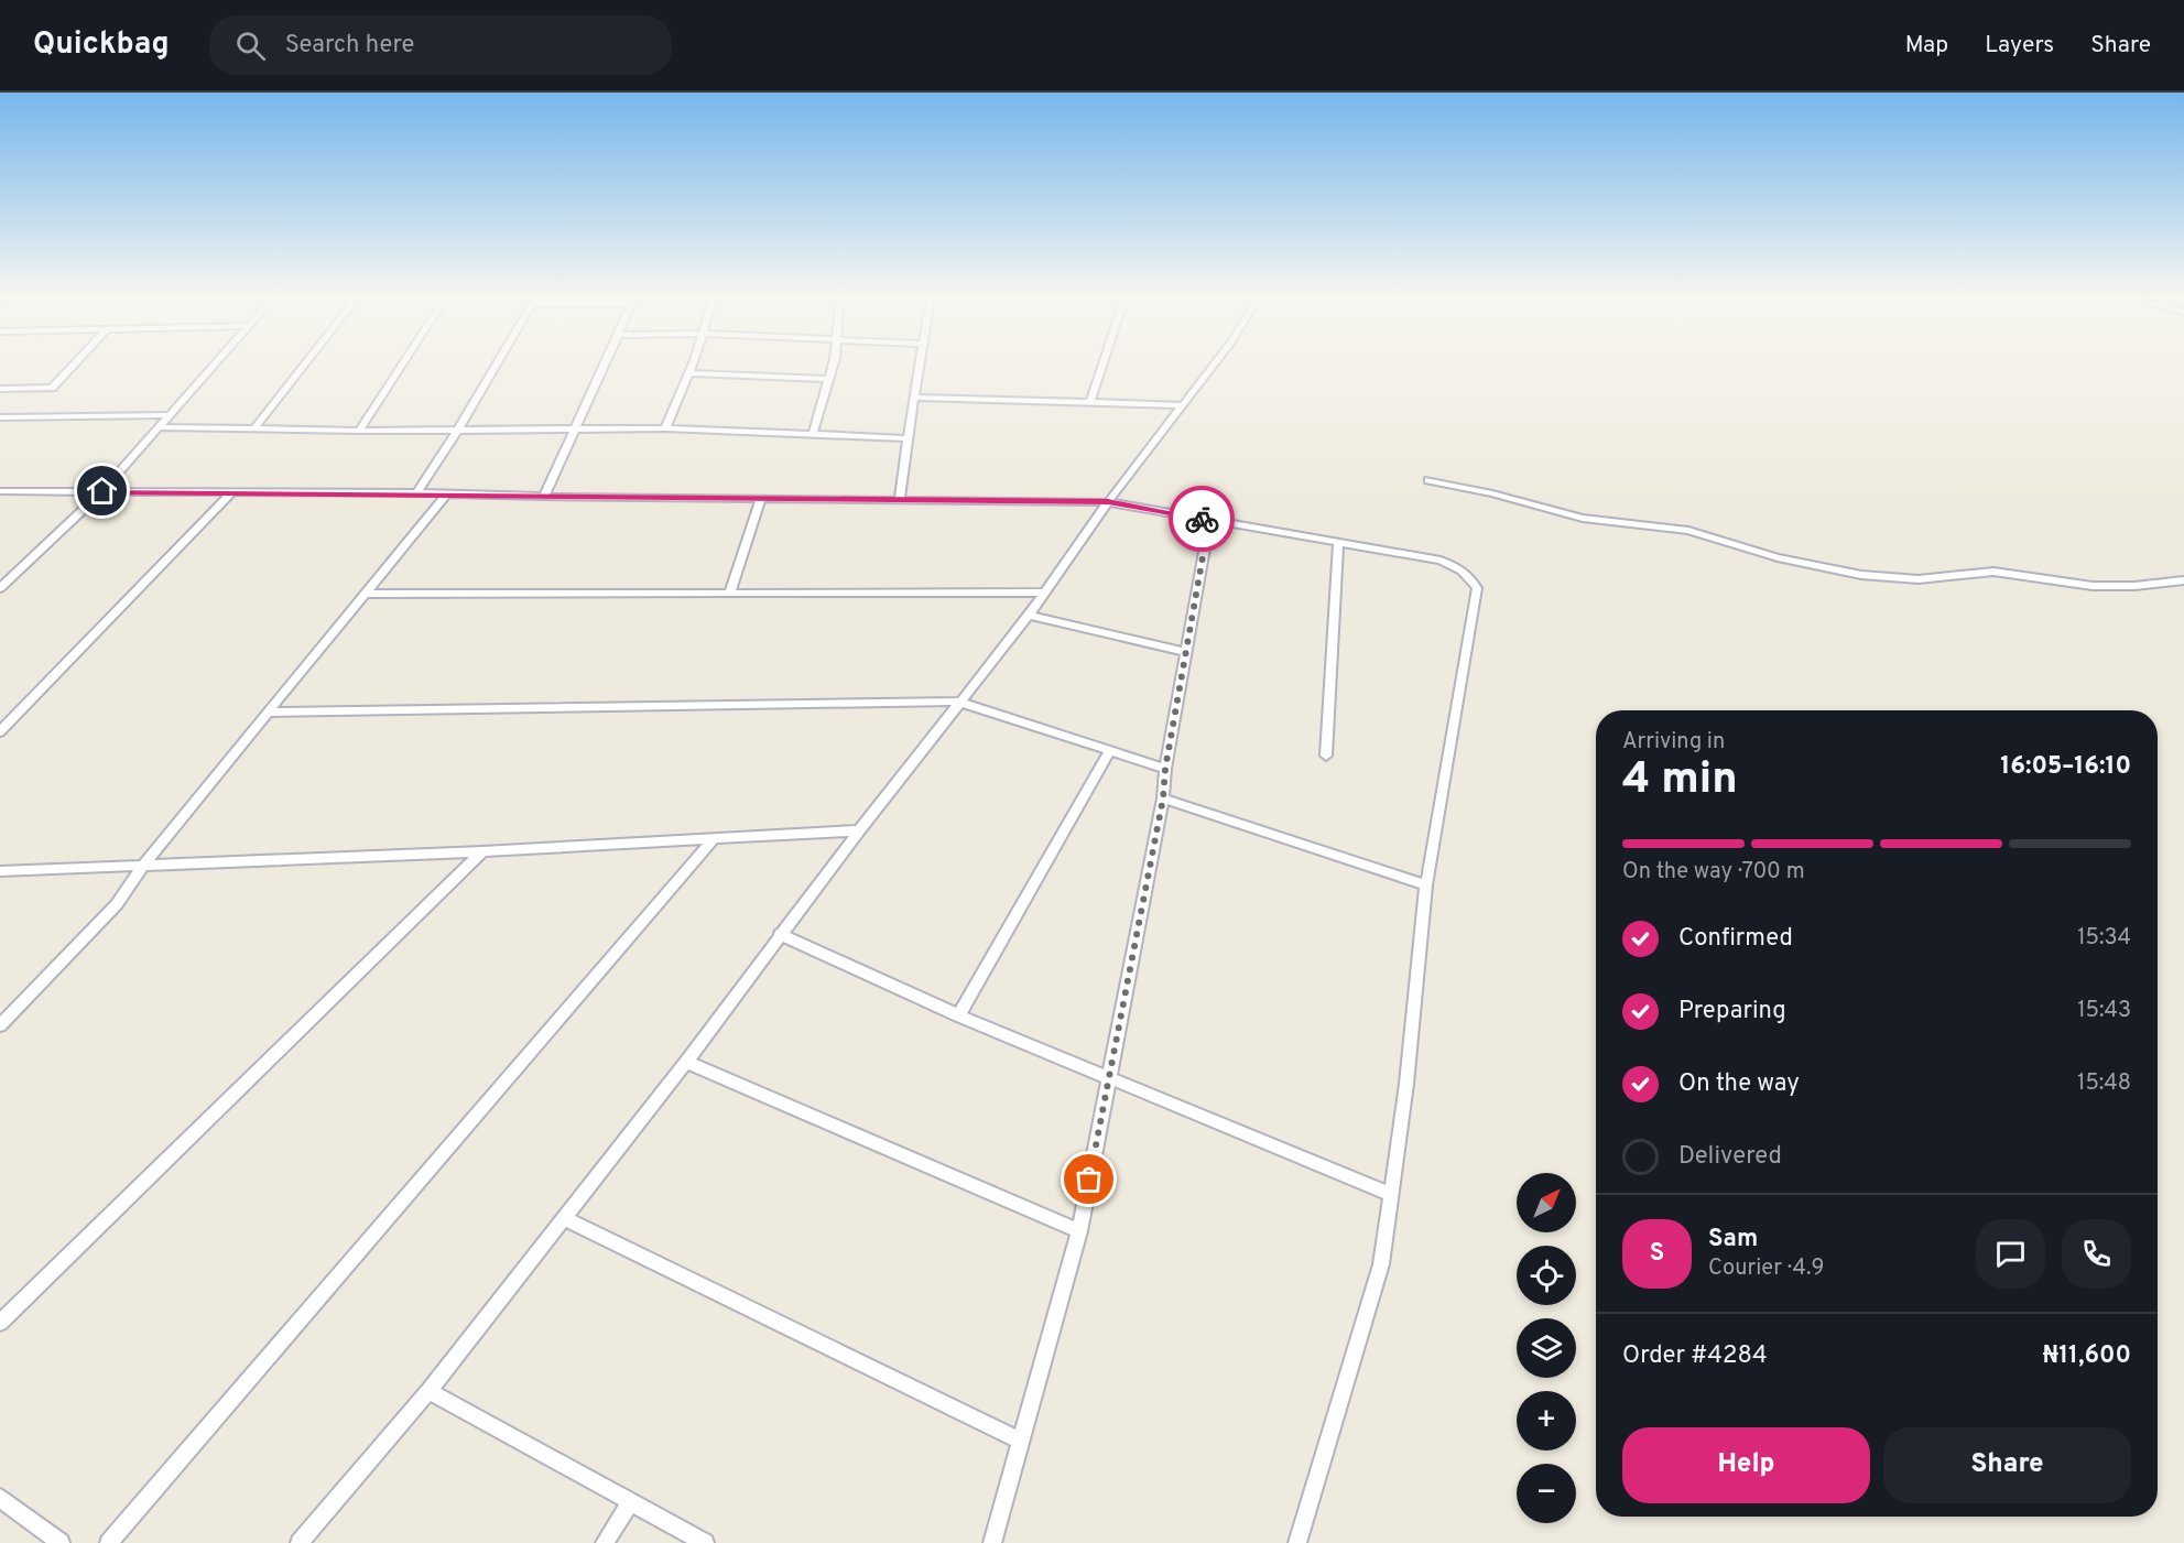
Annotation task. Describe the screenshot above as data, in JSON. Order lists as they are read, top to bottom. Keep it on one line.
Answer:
{"north":"top right","page":{"header":"Quickbag","search":"Search here","nav":["Map","Layers","Share"],"heading":["4 min","Arriving in","16:05–16:10"],"panel":["Sam","Courier · 4.9","Order #4284","₦11,600"],"bar":"On the way · 700 m","list":[["Confirmed","15:34"],["Preparing","15:43"],["On the way","15:48"],"Delivered"],"map_buttons":["+","−"],"round":"S","buttons":["Help","Share"]}}
